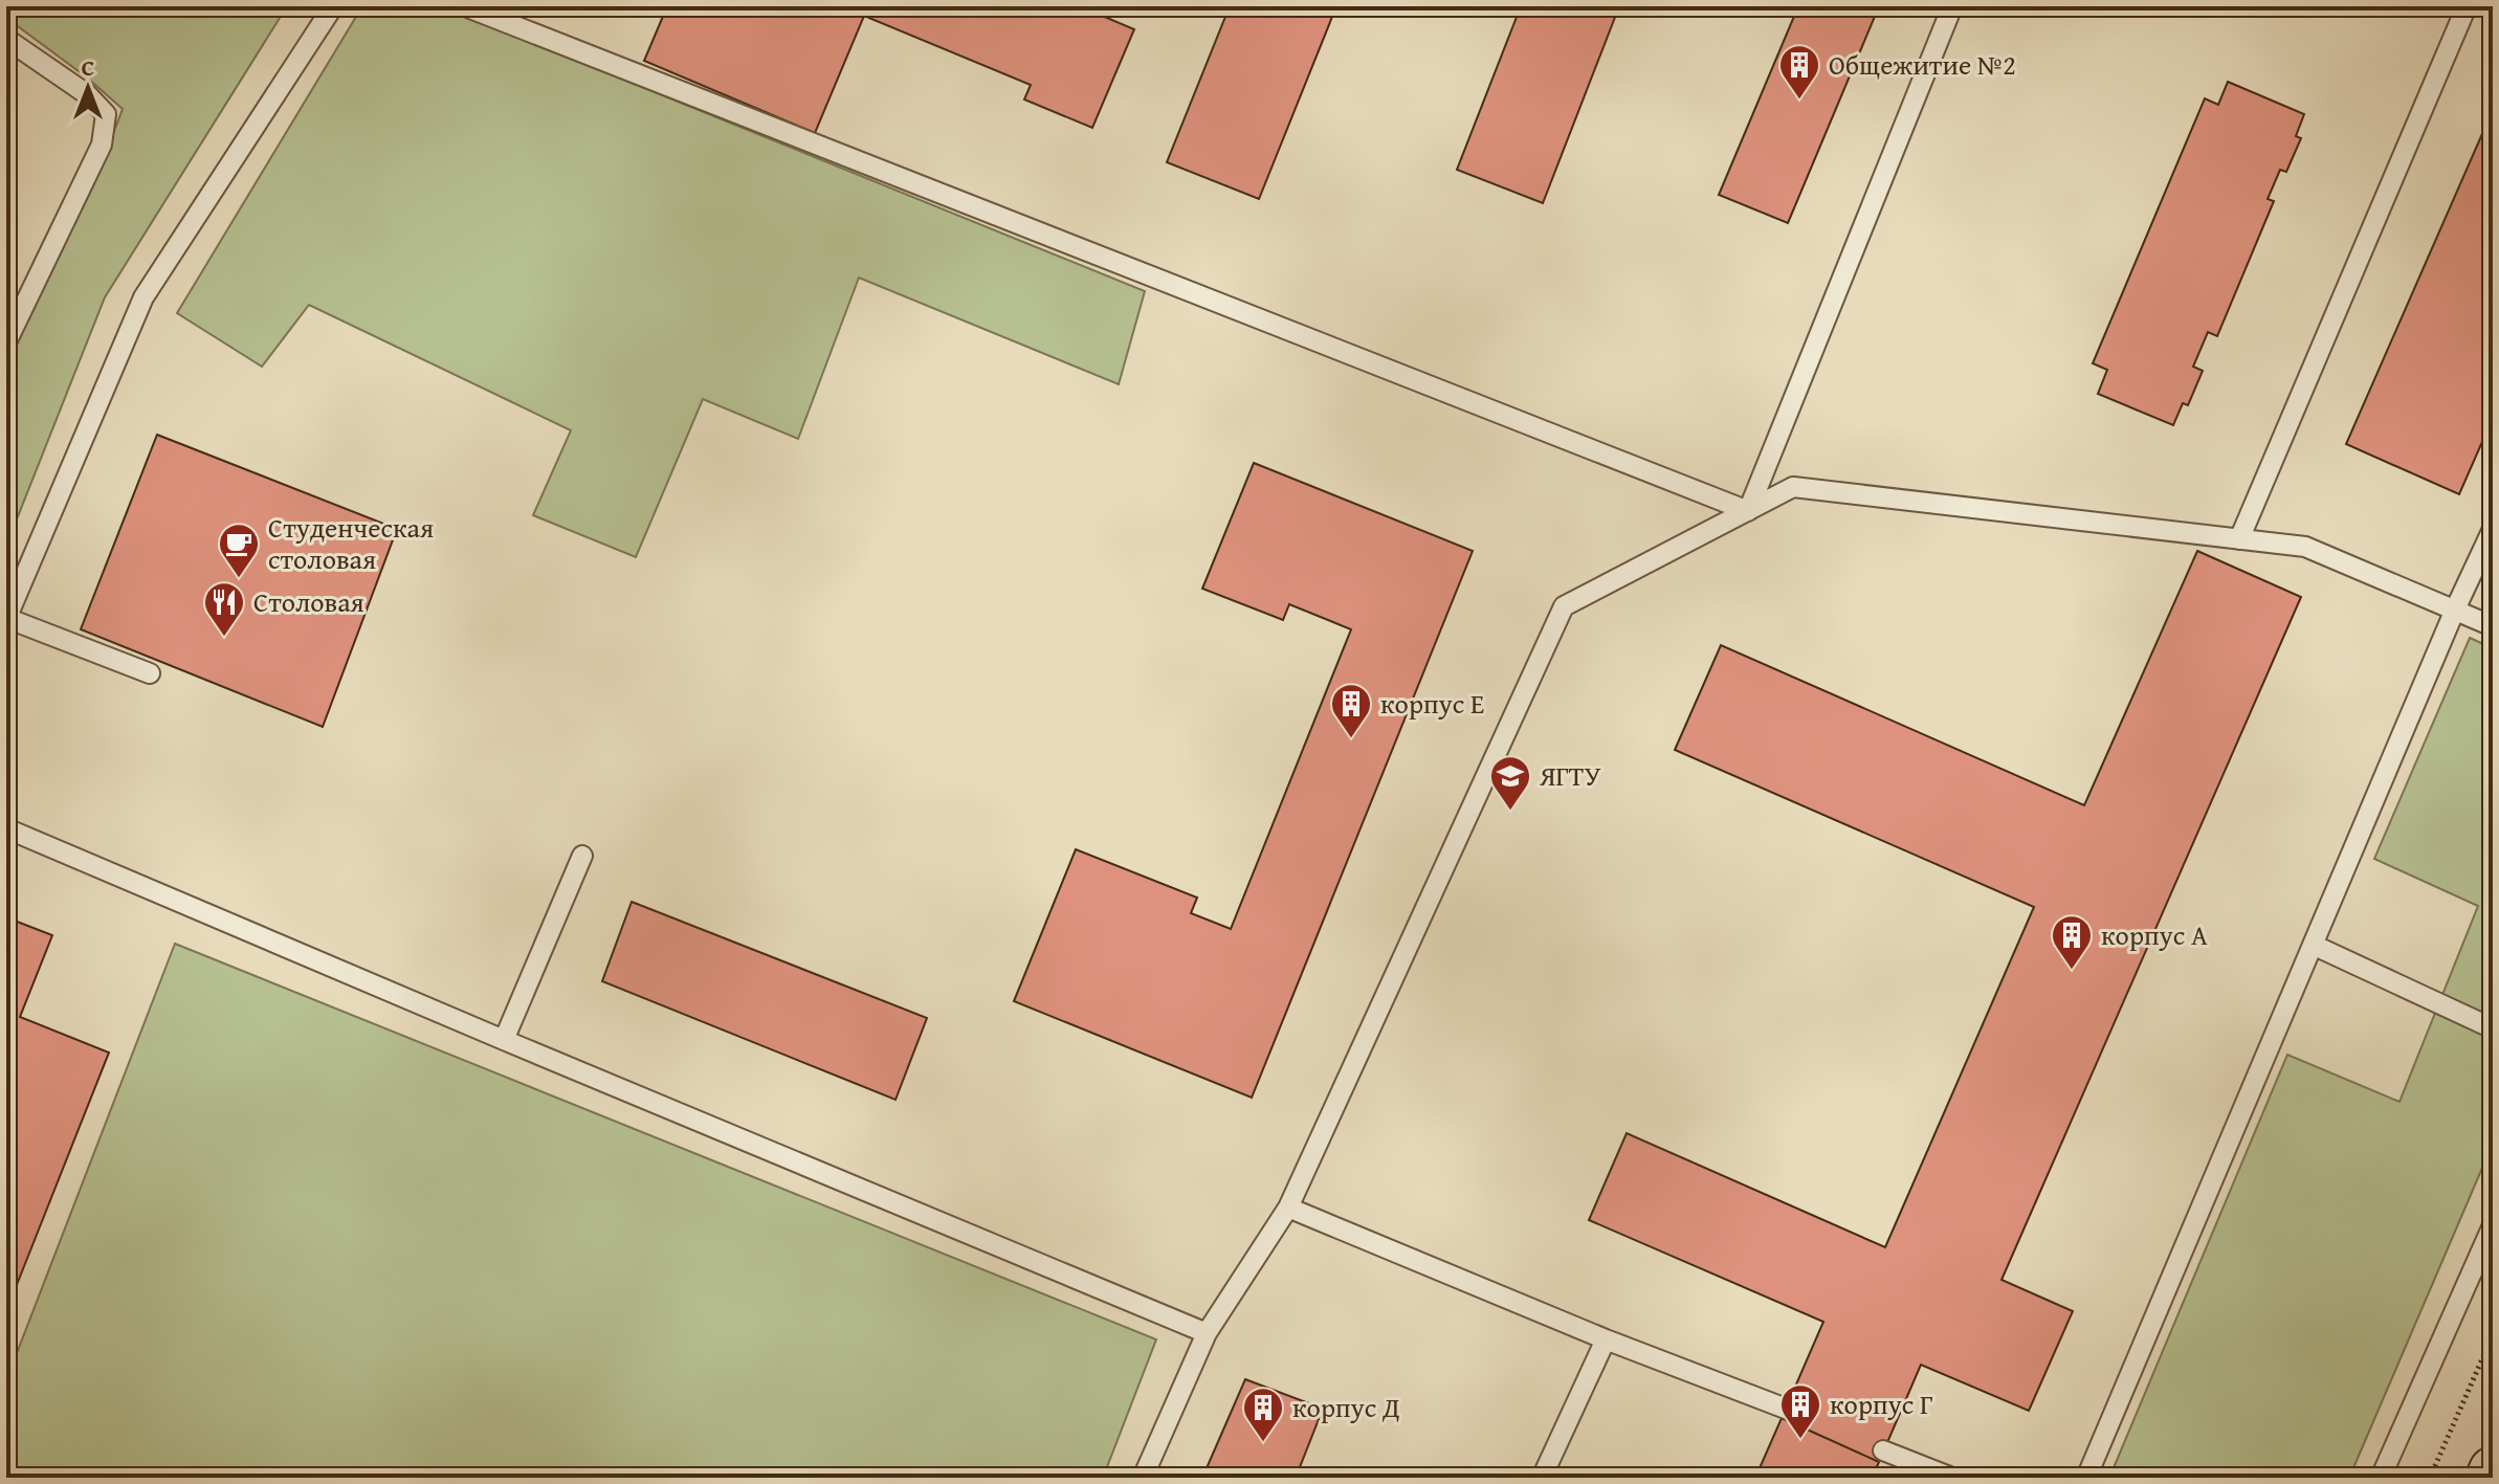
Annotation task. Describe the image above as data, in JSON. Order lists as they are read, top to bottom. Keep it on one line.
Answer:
{"places":{"building":["Общежитие №2","корпус Е","корпус А","корпус Г","корпус Д"],"cafe":["Студенческая столовая"],"restaurant":["Столовая"],"school or university":["ЯГТУ"]},"north":"top"}
